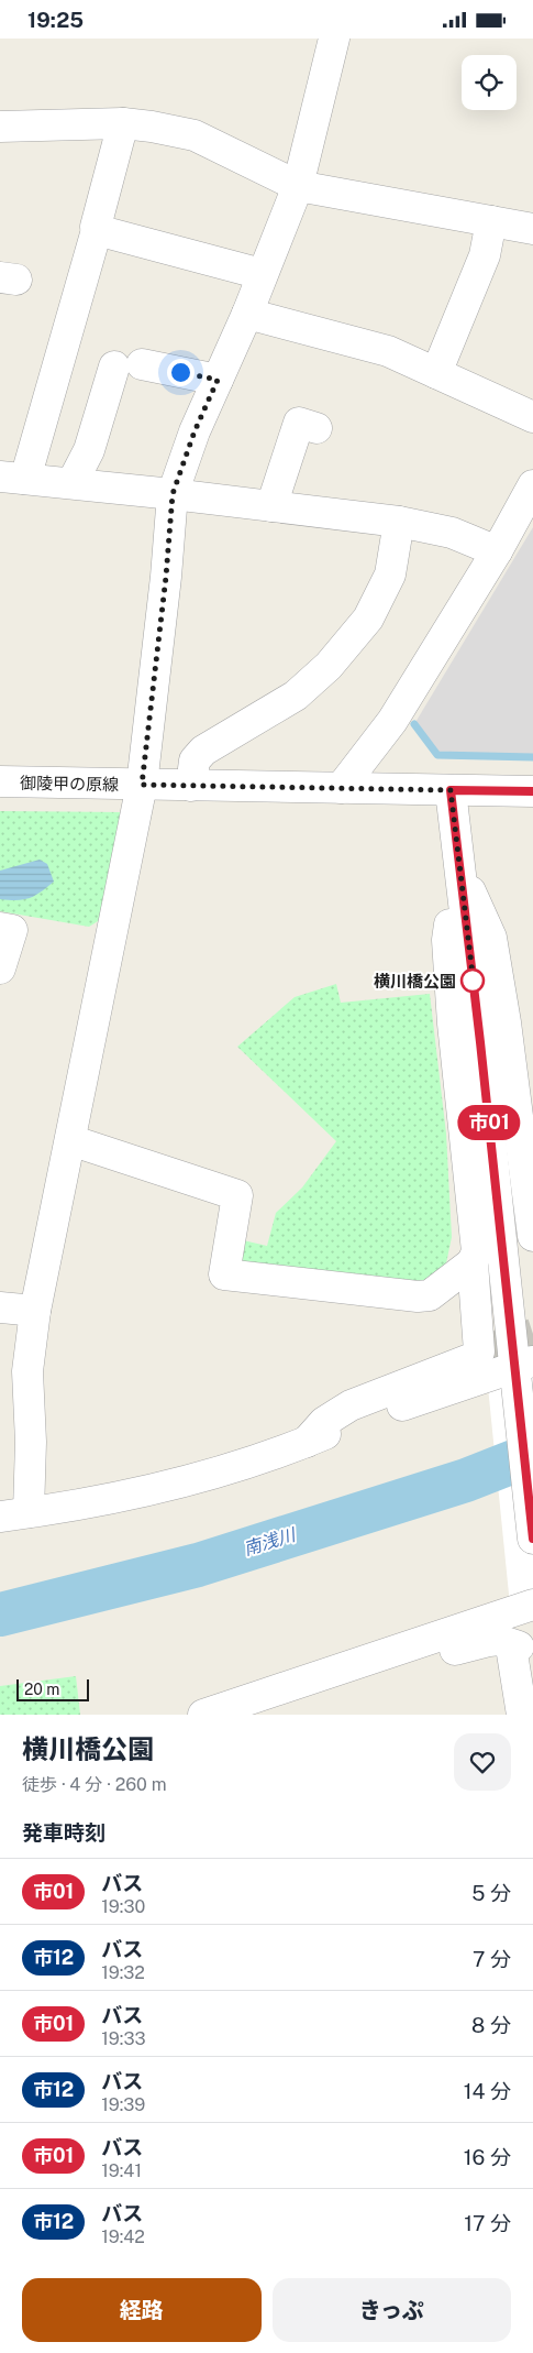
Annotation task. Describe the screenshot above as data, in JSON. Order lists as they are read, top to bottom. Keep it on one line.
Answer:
{"streets":{"street":["御陵甲の原線"]},"water":["南浅川"],"places":["横川橋公園"],"lines":["bus line 市01"],"scale_bar":"20 m","page":{"status":"19:25","on_map":"市01","scale":"20 m","heading":[["横川橋公園","徒歩 · 4 分 · 260 m"],"発車時刻"],"list":[{"mark":"市01","name":"バス","note":"19:30","value":"5 分"},{"mark":"市12","name":"バス","note":"19:32","value":"7 分"},{"mark":"市01","name":"バス","note":"19:33","value":"8 分"},{"mark":"市12","name":"バス","note":"19:39","value":"14 分"},{"mark":"市01","name":"バス","note":"19:41","value":"16 分"},{"mark":"市12","name":"バス","note":"19:42","value":"17 分"}],"buttons":["経路","きっぷ"]}}
